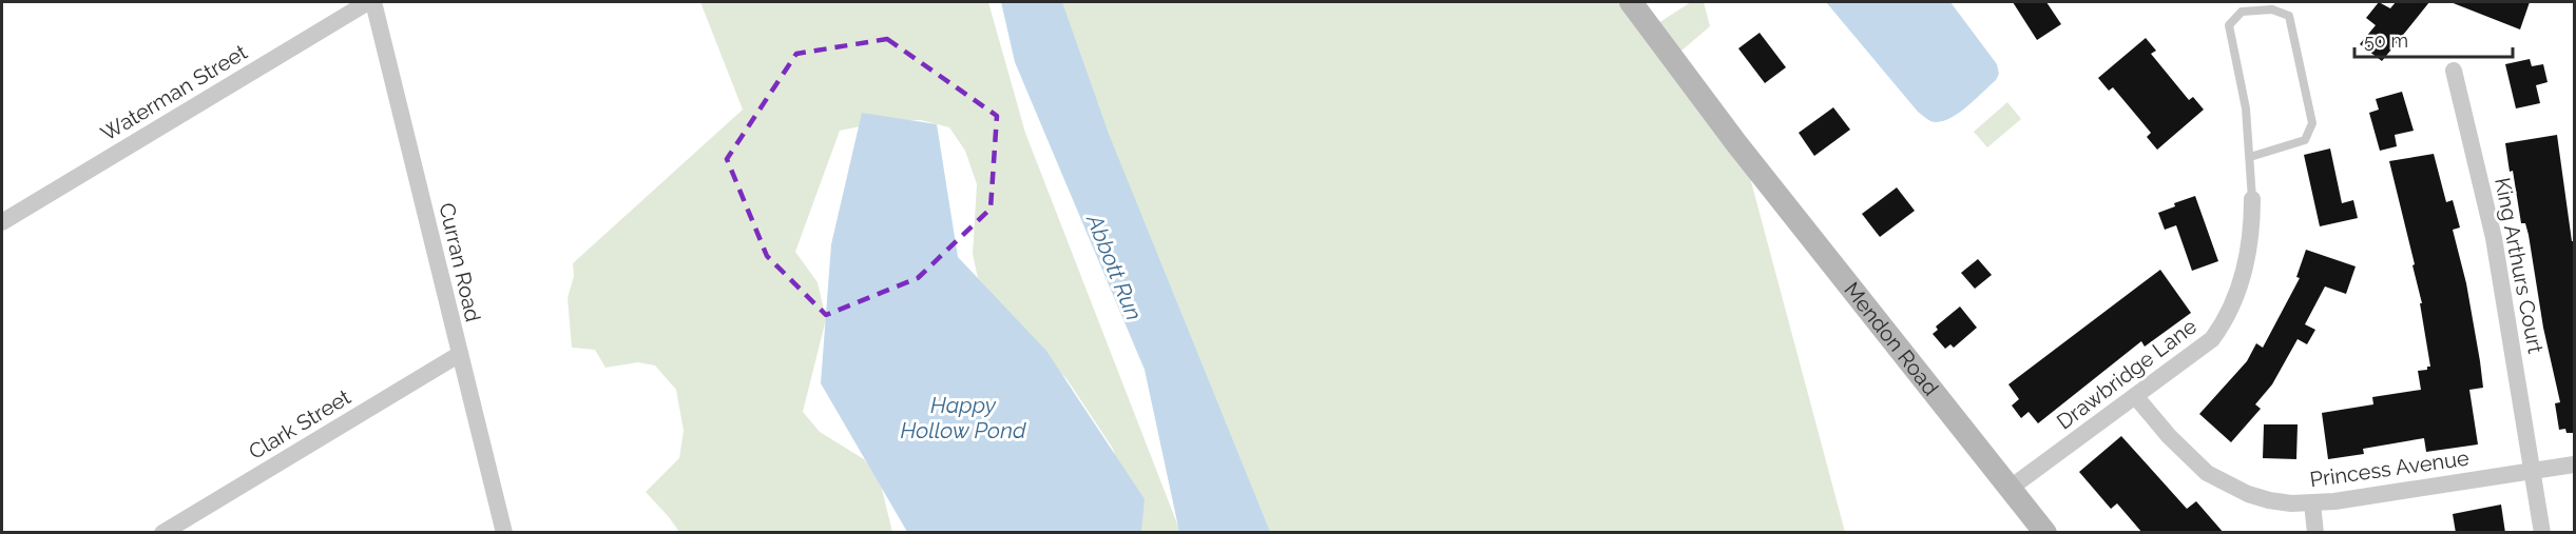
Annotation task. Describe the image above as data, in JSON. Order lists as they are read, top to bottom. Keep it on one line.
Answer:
{"streets":{"street":["Waterman Street","Curran Road","King Arthurs Court","Mendon Road","Drawbridge Lane","Clark Street","Princess Avenue"]},"crossings":[["Curran Road","Clark Street"],["King Arthurs Court","Princess Avenue"],["Mendon Road","Drawbridge Lane"],["Drawbridge Lane","Princess Avenue"]],"water":["Abbott Run","Happy Hollow Pond"],"scale_bar":"50 m"}
